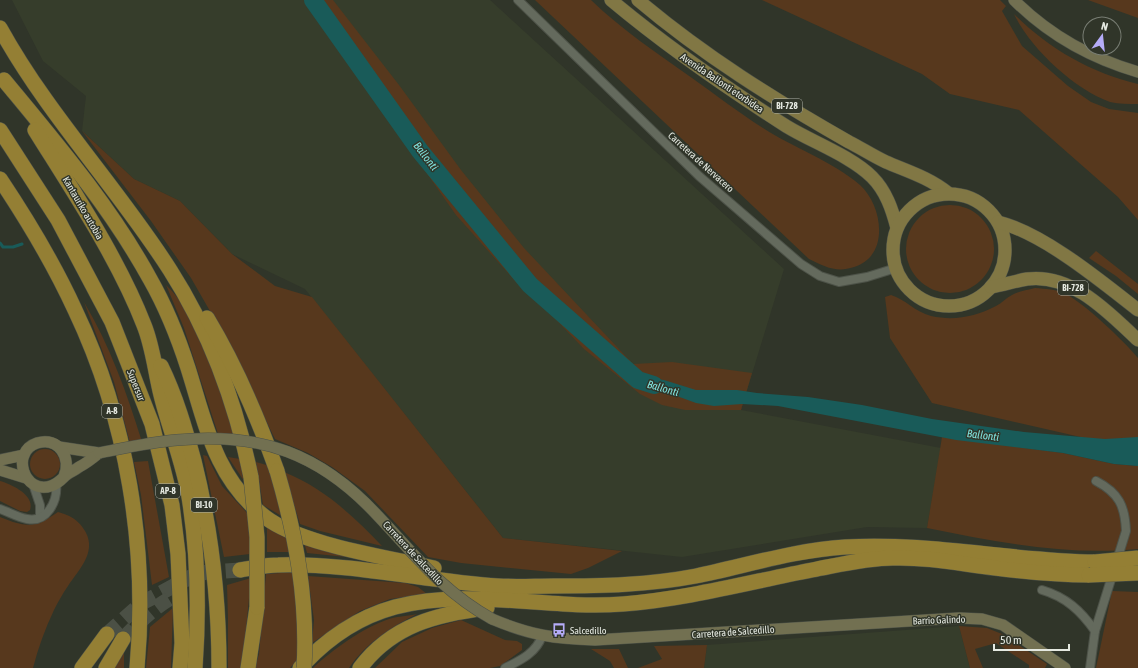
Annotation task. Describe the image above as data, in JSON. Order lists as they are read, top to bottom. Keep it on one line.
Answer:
{"streets":{"highway":["Kantauriko autobia","Supersur","A-8","AP-8","BI-10"],"main road":["Avenida Ballonti etorbidea","BI-728"],"street":["Carretera de Nervacero","Carretera de Salcedillo","Barrio Galindo"]},"crossings":[["Avenida Ballonti etorbidea","BI-728"],["Avenida Ballonti etorbidea","Carretera de Nervacero"],["BI-728","Carretera de Nervacero"],["Kantauriko autobia","Supersur"],["Kantauriko autobia","BI-10"],["Supersur","BI-10"],["Carretera de Salcedillo","Barrio Galindo"]],"water":["Ballonti"],"places":{"bus stop":["Salcedillo"]},"scale_bar":"50 m","north":"top"}
